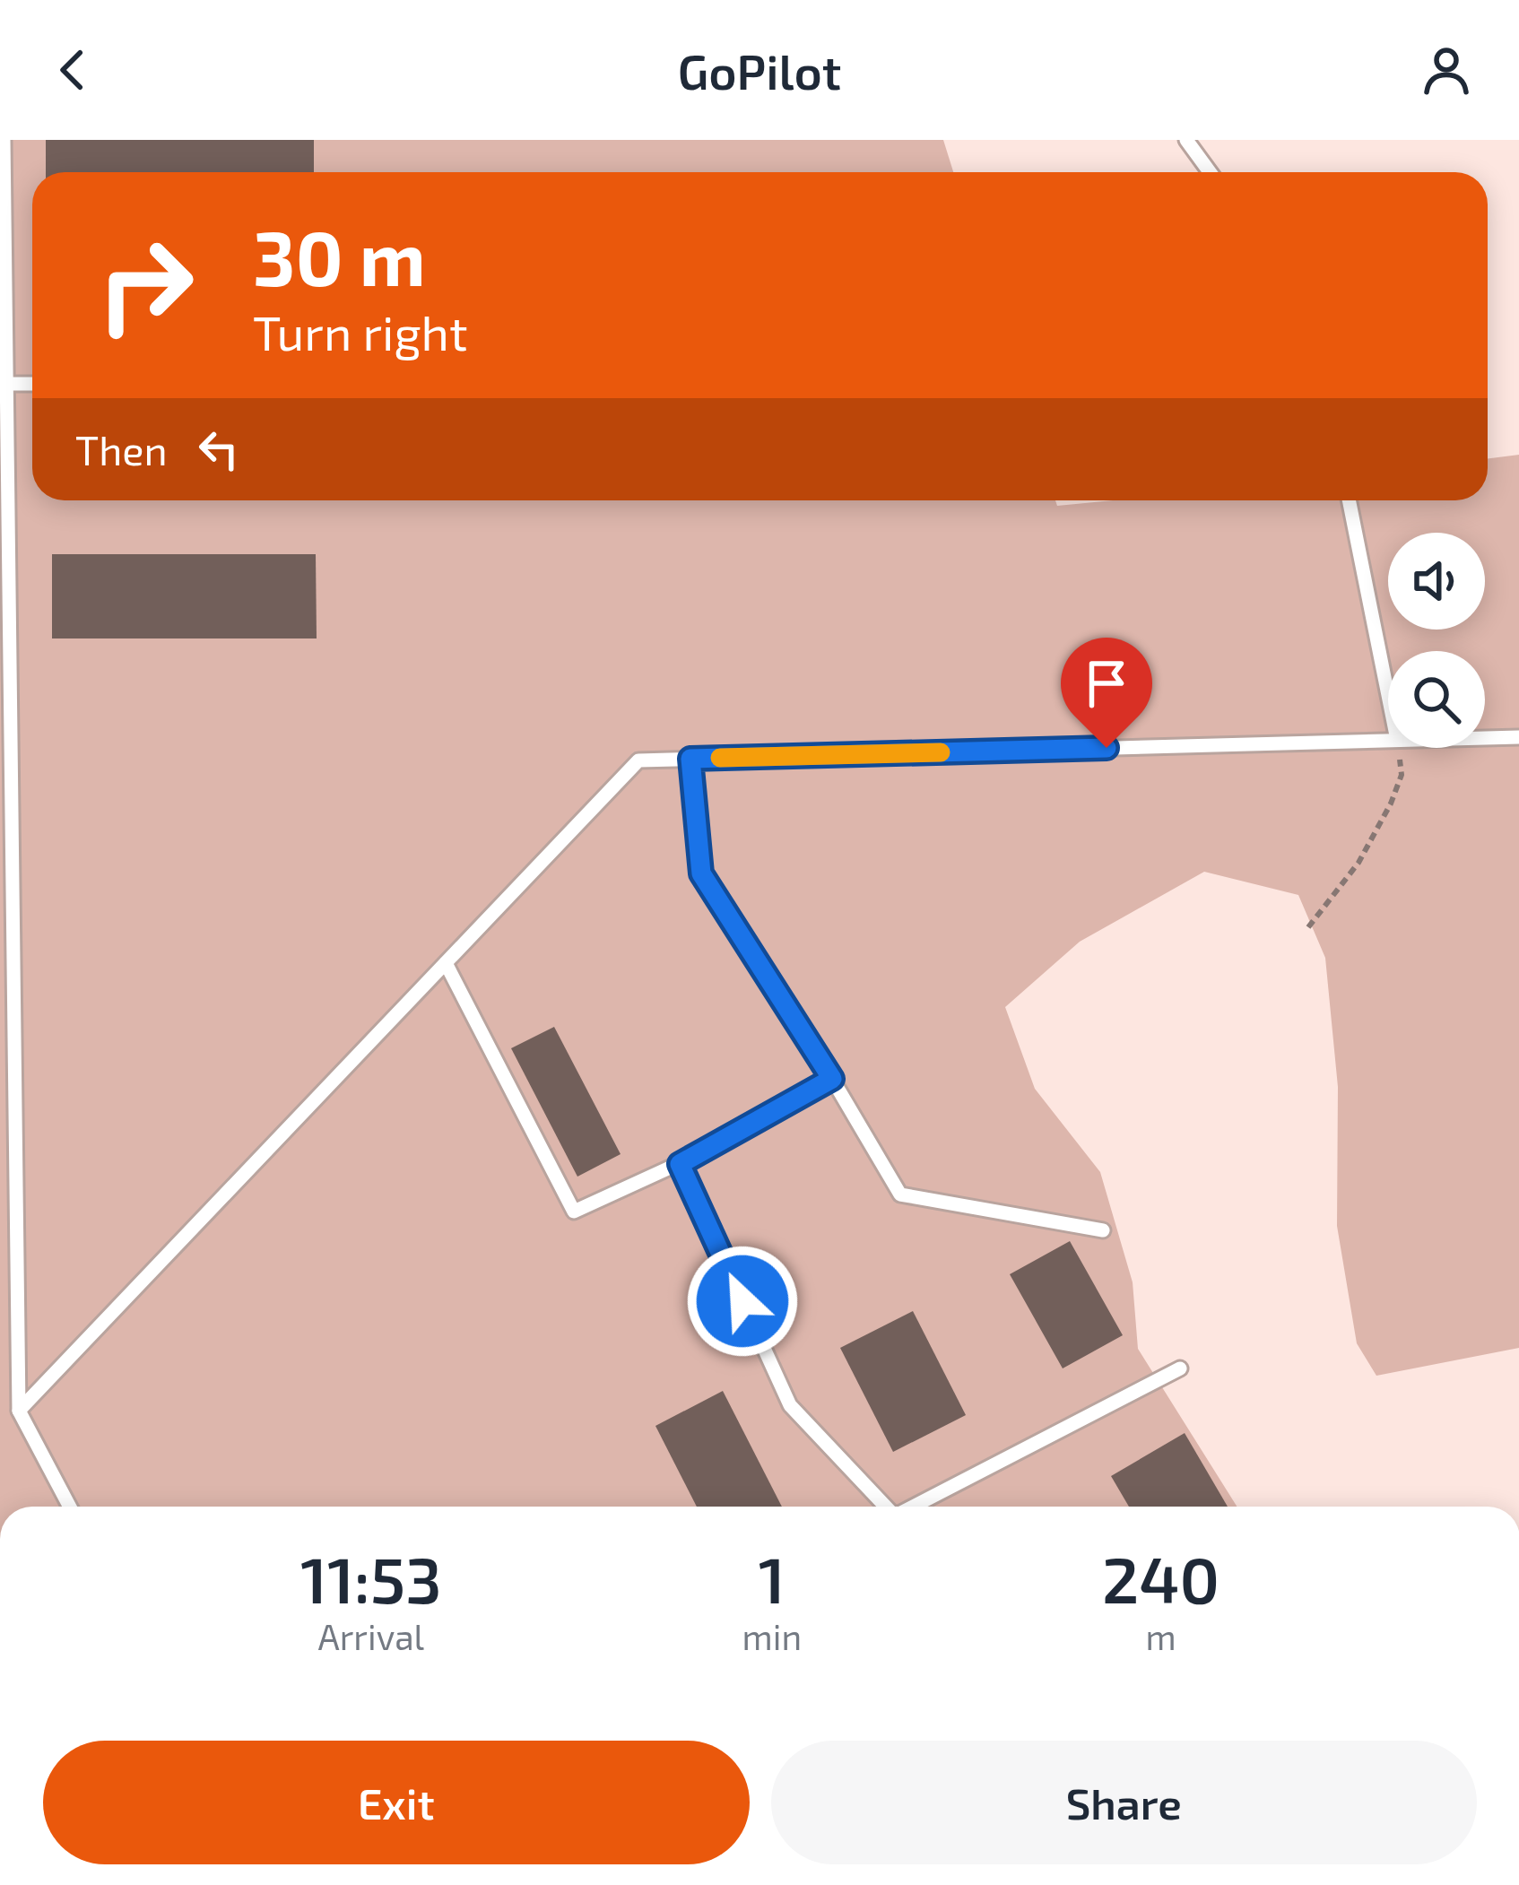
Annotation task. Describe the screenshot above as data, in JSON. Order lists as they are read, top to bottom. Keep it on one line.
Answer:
{"page":{"header":"GoPilot","turn":["30 m","Turn right"],"then":"Then","eta":["11:53","Arrival","1","min","240","m"],"buttons":["Exit","Share"]}}
